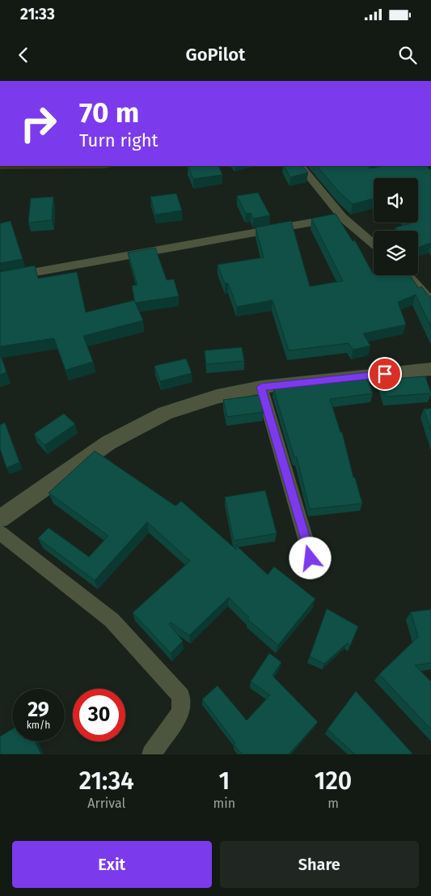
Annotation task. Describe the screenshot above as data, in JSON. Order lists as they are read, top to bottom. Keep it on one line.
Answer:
{"page":{"status":"21:33","header":"GoPilot","turn":["70 m","Turn right"],"speed":"29 km/h","limit":"30","eta":["21:34","Arrival","1","min","120","m"],"buttons":["Exit","Share"]}}
